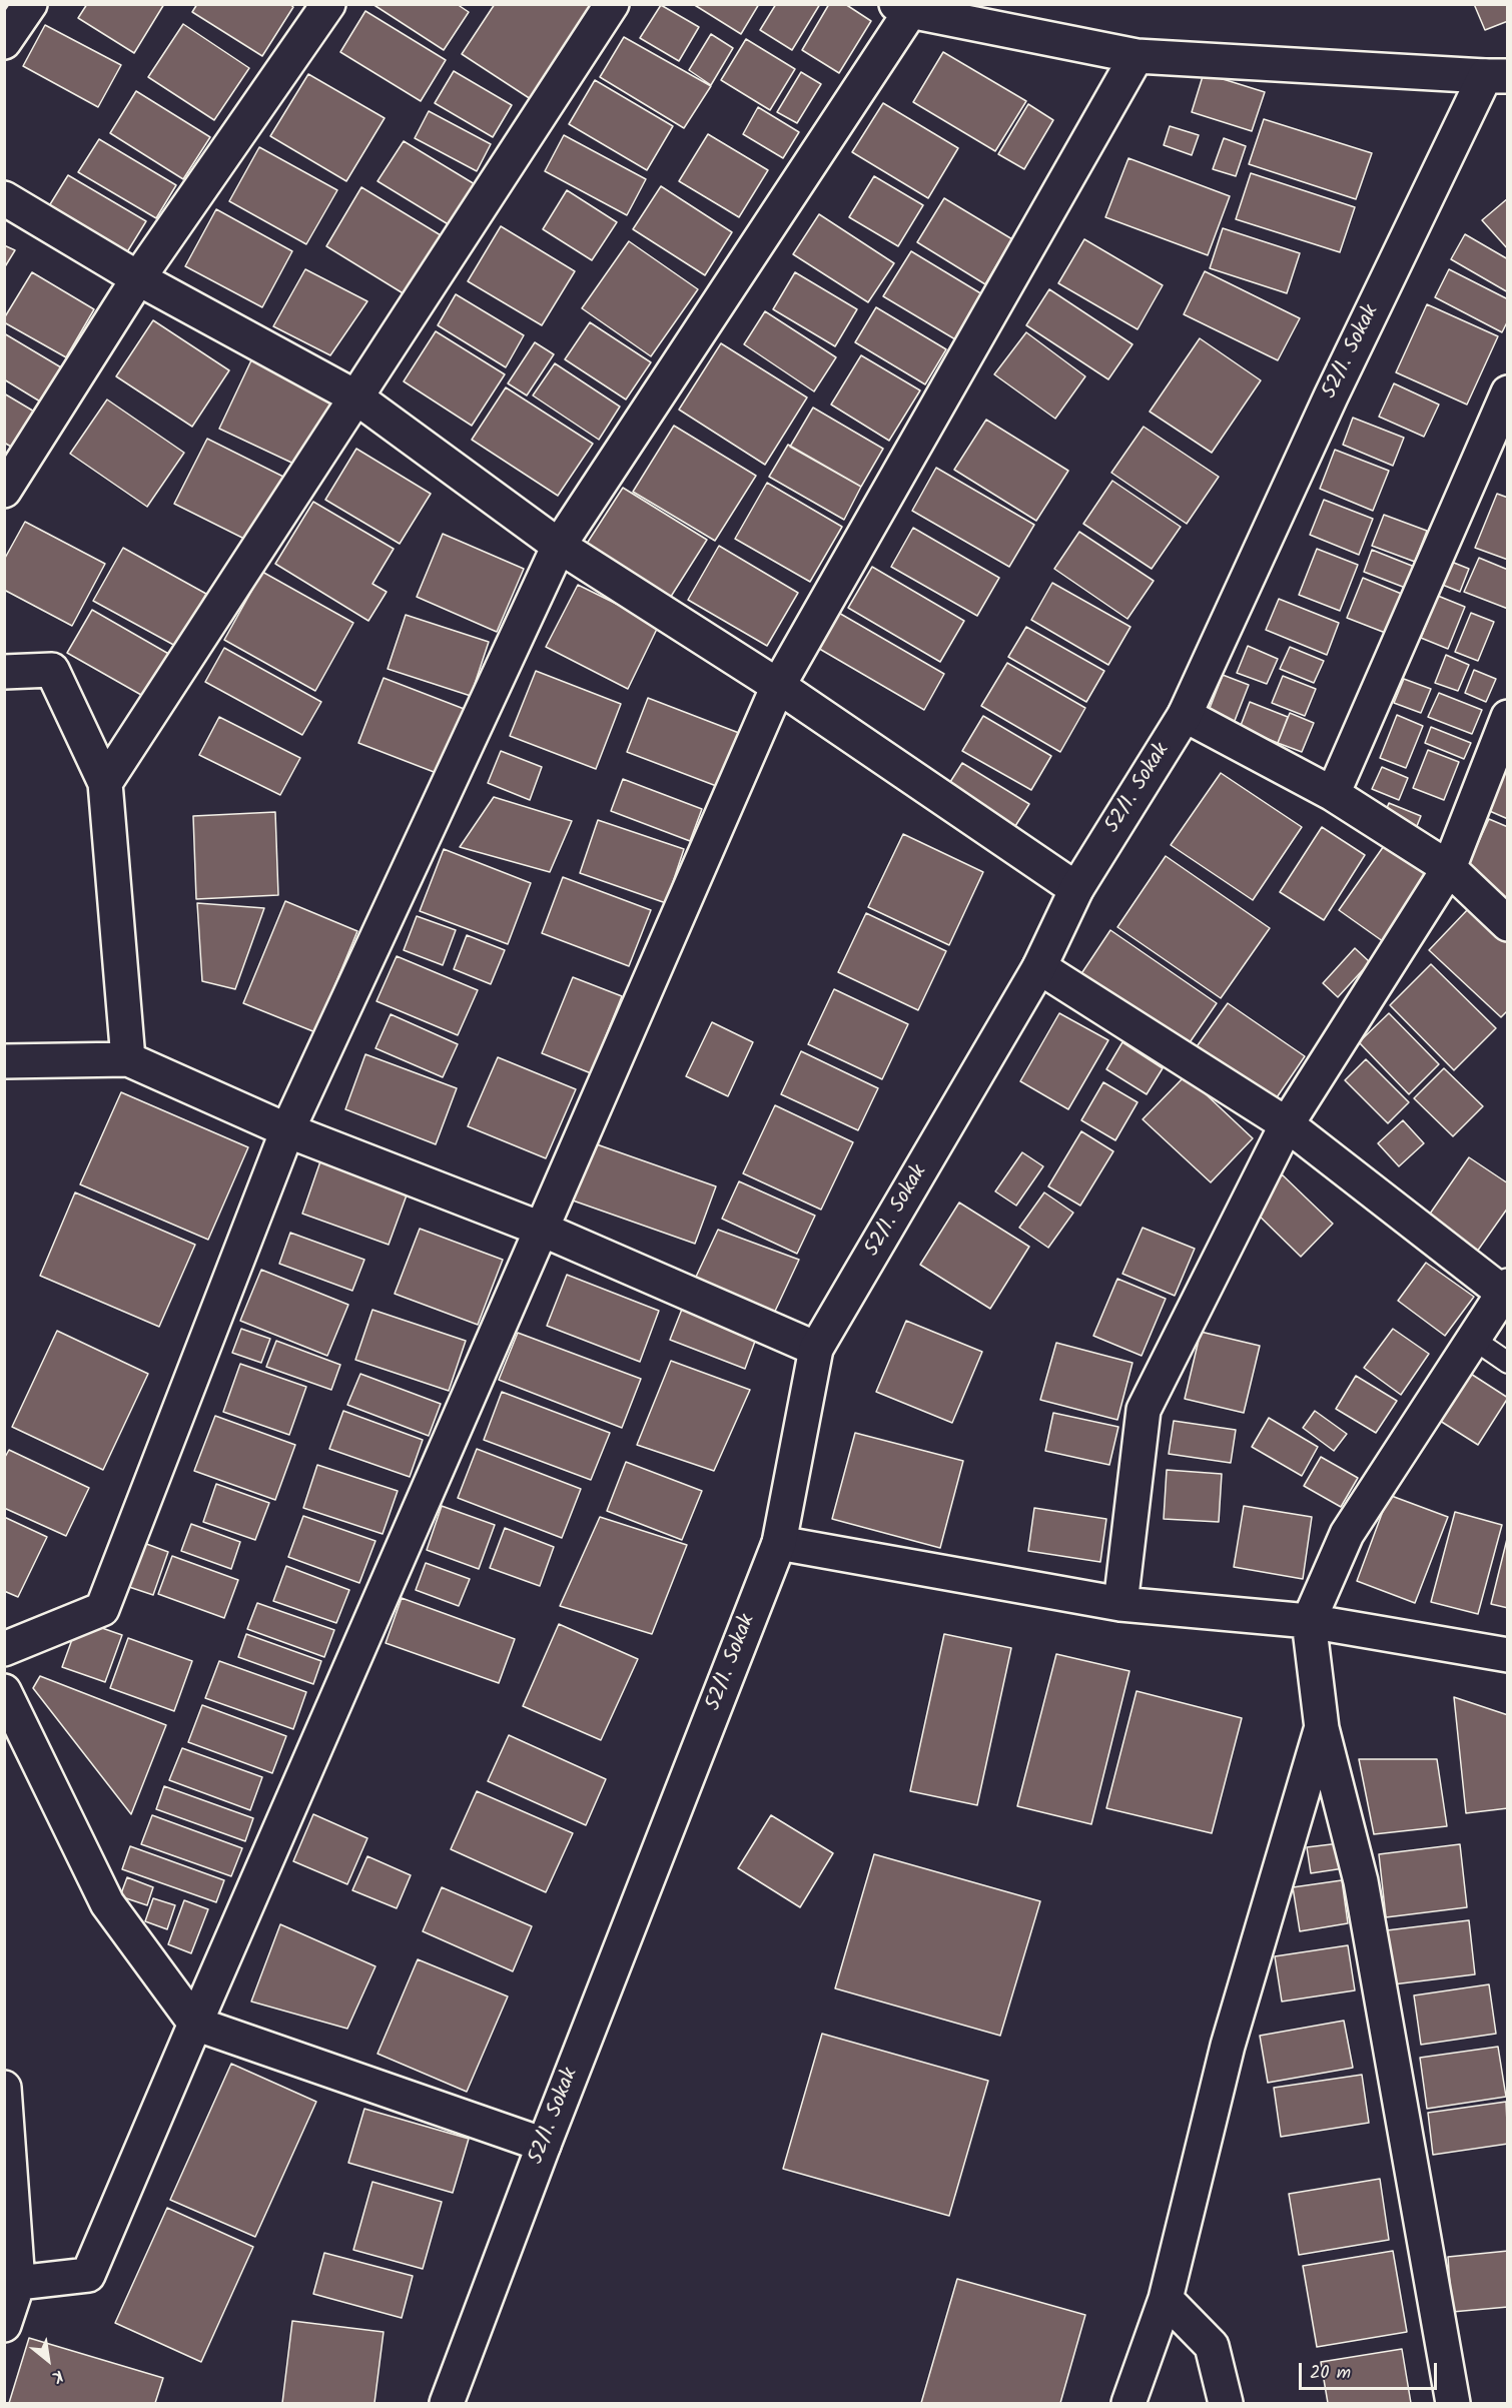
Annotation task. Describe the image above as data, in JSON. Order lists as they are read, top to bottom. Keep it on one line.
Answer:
{"streets":{"street":["52/1. Sokak"]},"scale_bar":"20 m","north":"bottom right"}
